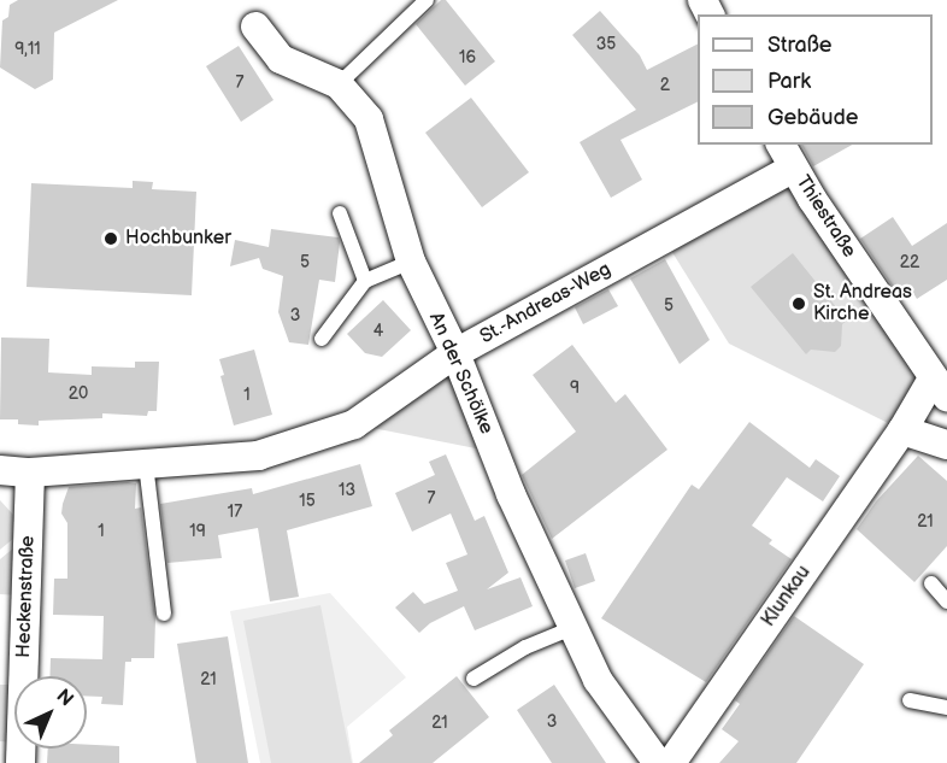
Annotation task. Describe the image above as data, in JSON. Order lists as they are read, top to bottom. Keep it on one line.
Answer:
{"streets":{"street":["Thiestraße","St.-Andreas-Weg","An der Schölke","Heckenstraße","Klunkau"]},"crossings":[["Thiestraße","St.-Andreas-Weg"],["Thiestraße","Klunkau"],["St.-Andreas-Weg","An der Schölke"],["St.-Andreas-Weg","Heckenstraße"]],"places":["Hochbunker","St. Andreas Kirche"],"house_numbers":["35","9,11","16","7","2","5","22","5","3","4","9","20","1","13","7","15","17","21","1","19","21","3","21"],"legend":["Straße","Park","Gebäude"],"north":"top right"}
